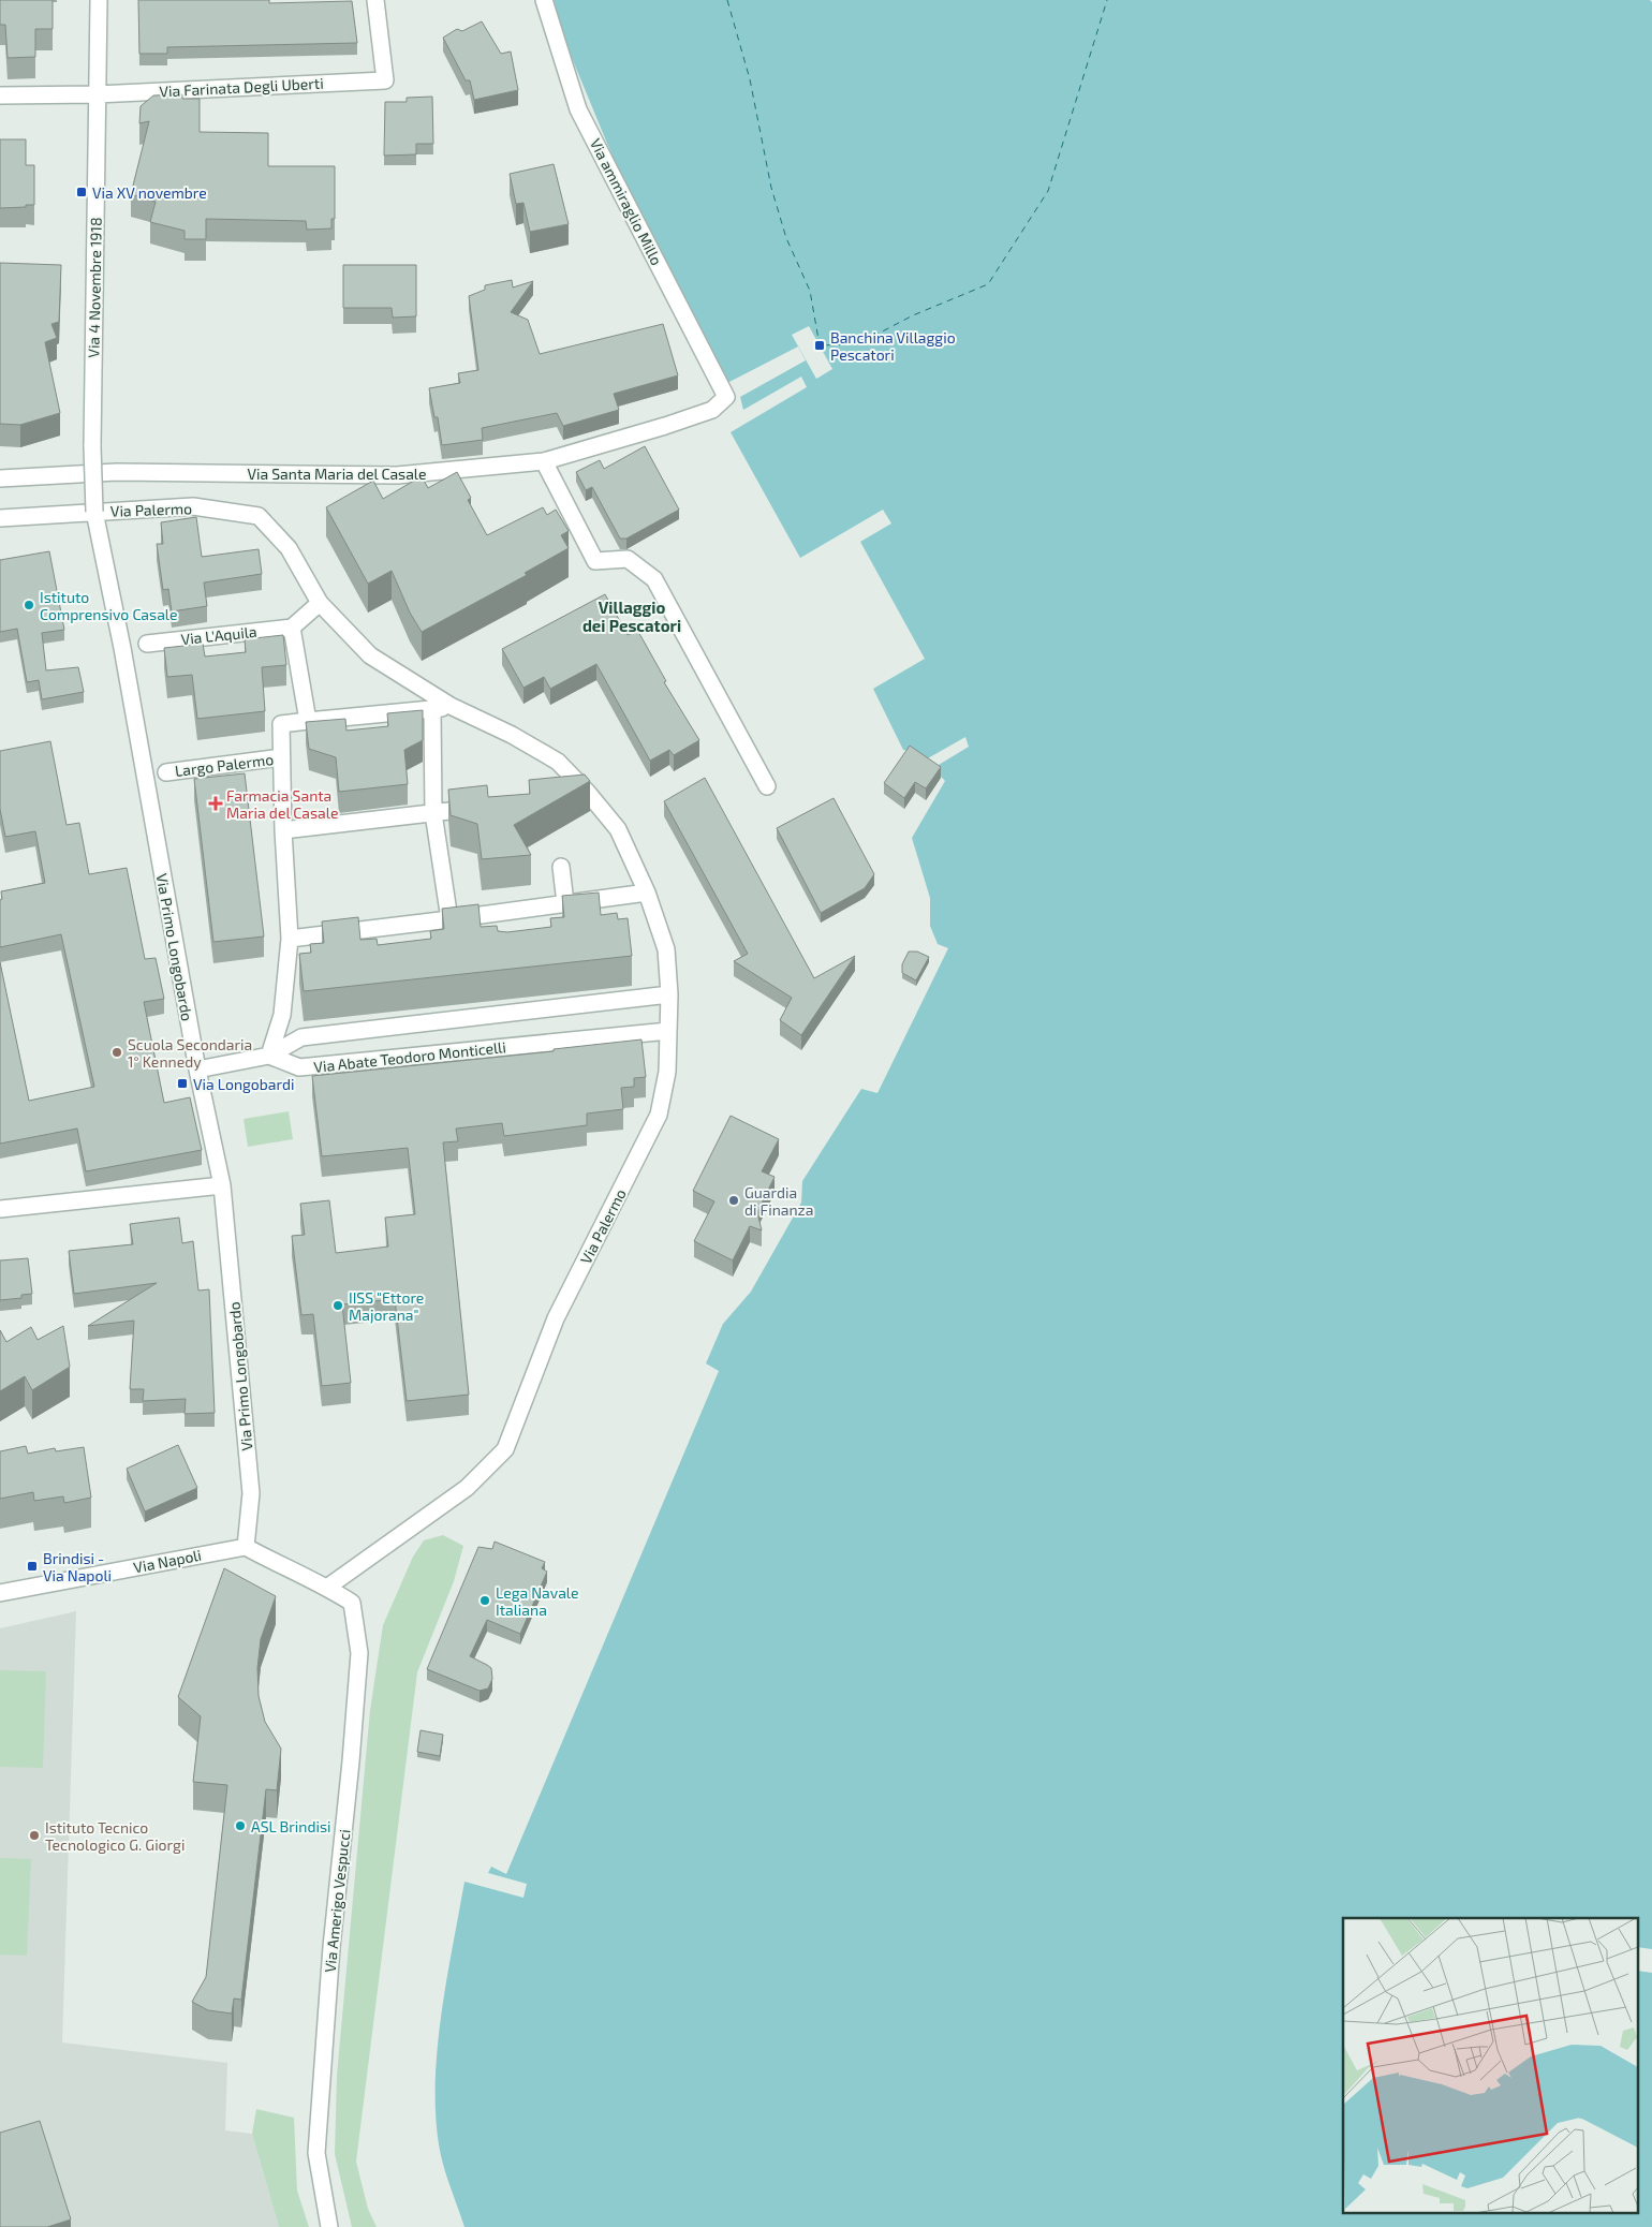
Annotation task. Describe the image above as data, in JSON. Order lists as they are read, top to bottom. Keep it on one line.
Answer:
{"streets":{"street":["Via Farinata Degli Uberti","Via ammiraglio Millo","Via 4 Novembre 1918","Via Santa Maria del Casale","Via Palermo","Via L'Aquila","Largo Palermo","Via Primo Longobardo","Via Abate Teodoro Monticelli","Via Napoli","Via Amerigo Vespucci"]},"crossings":[["Via Farinata Degli Uberti","Via 4 Novembre 1918"],["Via ammiraglio Millo","Via Santa Maria del Casale"],["Via 4 Novembre 1918","Via Primo Longobardo"],["Via Palermo","Via Primo Longobardo"],["Via Palermo","Via Abate Teodoro Monticelli"],["Via Palermo","Via Amerigo Vespucci"],["Largo Palermo","Via Abate Teodoro Monticelli"],["Via Primo Longobardo","Via Napoli"]],"districts":["Villaggio dei Pescatori"],"places":{"transit":["Via XV novembre","Banchina Villaggio Pescatori","Via Longobardi","Brindisi - Via Napoli"],"other":["Istituto Comprensivo Casale","Scuola Secondaria 1° Kennedy","Guardia di Finanza","IISS \"Ettore Majorana\"","Lega Navale Italiana","ASL Brindisi","Istituto Tecnico Tecnologico G. Giorgi"],"health":["Farmacia Santa Maria del Casale"]}}
